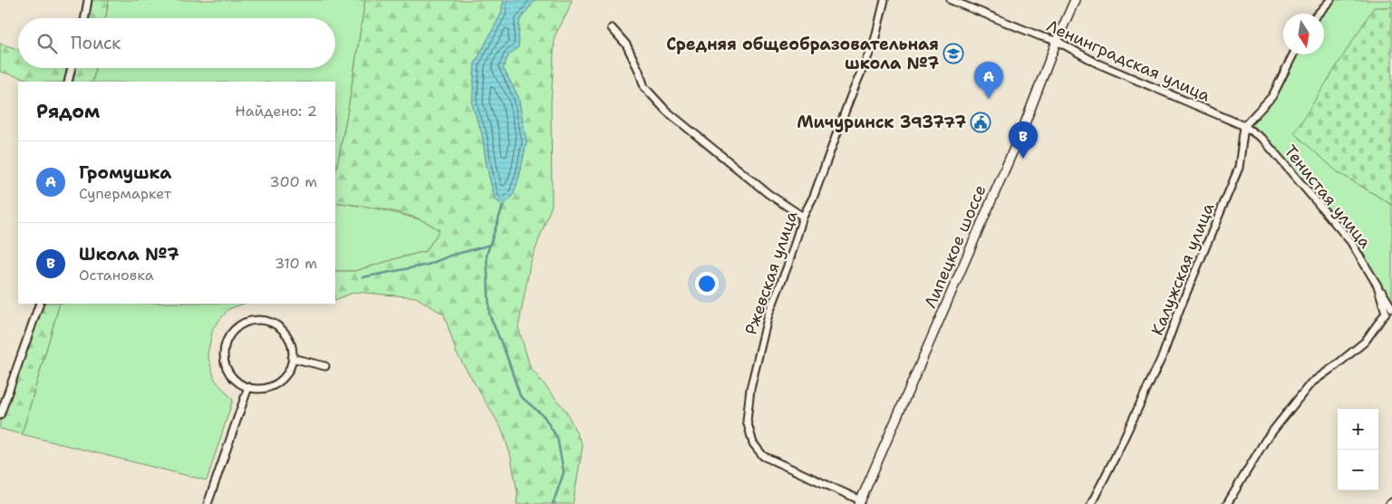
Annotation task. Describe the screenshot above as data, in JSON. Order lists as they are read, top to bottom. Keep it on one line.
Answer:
{"streets":{"street":["Ленинградская улица","Тенистая улица","Липецкое шоссе","Калужская улица","Ржевская улица"]},"crossings":[["Ленинградская улица","Тенистая улица"],["Ленинградская улица","Липецкое шоссе"],["Ленинградская улица","Калужская улица"],["Тенистая улица","Калужская улица"],["Липецкое шоссе","Ржевская улица"]],"places":{"school or university":["Средняя общеобразовательная школа №7"],"public building":["Мичуринск 393777"]},"north":"bottom","page":{"search":"Поиск","pins":["A","B"],"heading":["Рядом","Найдено: 2"],"list":[{"mark":"A","name":"Громушка","note":"Супермаркет","value":"300 m"},{"mark":"B","name":"Школа №7","note":"Остановка","value":"310 m"}],"map_buttons":["+","−"]}}
